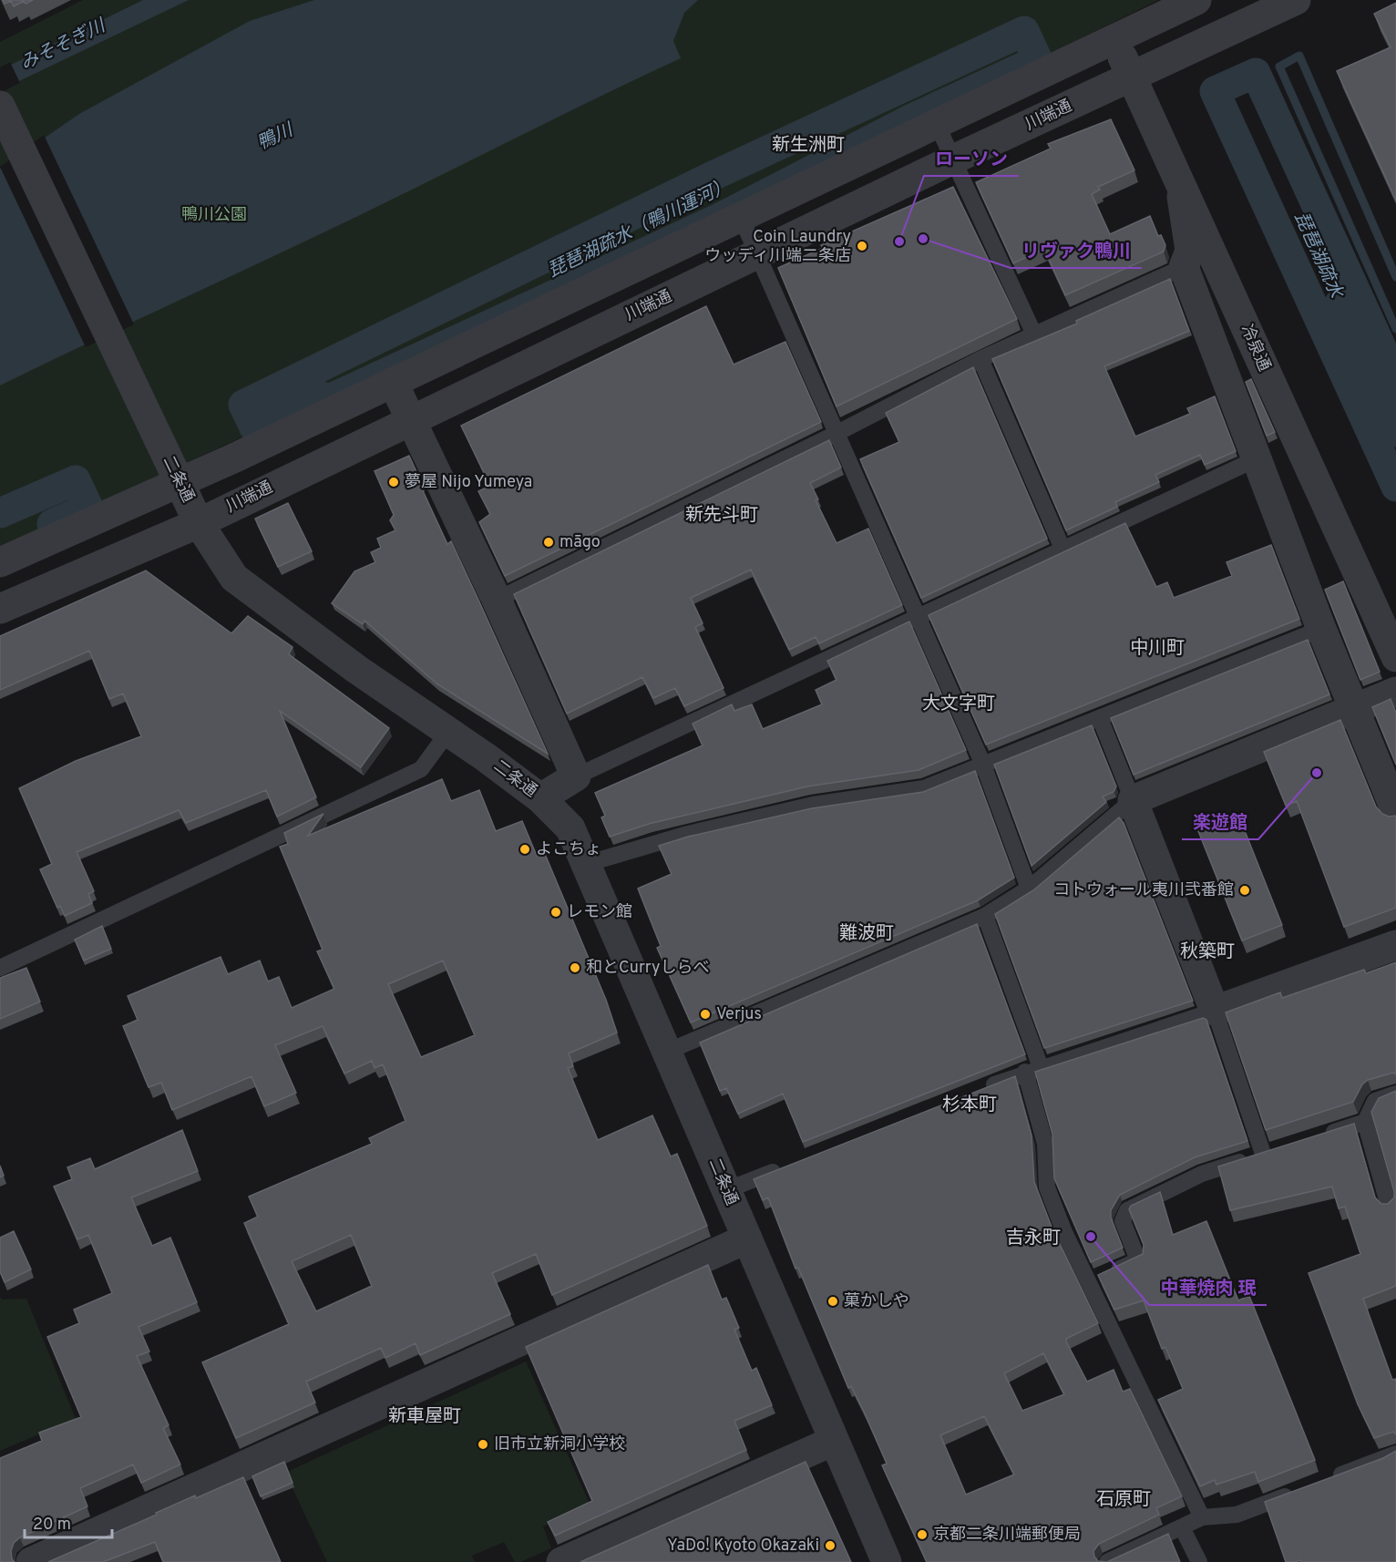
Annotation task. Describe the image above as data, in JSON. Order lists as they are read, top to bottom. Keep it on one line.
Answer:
{"streets":{"street":["川端通","冷泉通","二条通"]},"crossings":[["川端通","冷泉通"],["川端通","二条通"]],"districts":["新生洲町","新先斗町","中川町","大文字町","難波町","秋築町","杉本町","吉永町","新車屋町","石原町"],"water":["みそそぎ川","鴨川","琵琶湖疏水（鴨川運河）","琵琶湖疏水"],"parks":["鴨川公園"],"places":["リヴァク鴨川","ローソン","Coin Laundry ウッディ川端二条店","夢屋 Nijo Yumeya","māgo","楽遊館","よこちょ","コトウォール夷川弐番館","レモン館","和とCurryしらべ","Verjus","中華焼肉 珉","菓かしや","旧市立新洞小学校","京都二条川端郵便局","YaDo! Kyoto Okazaki"],"scale_bar":"20 m"}
